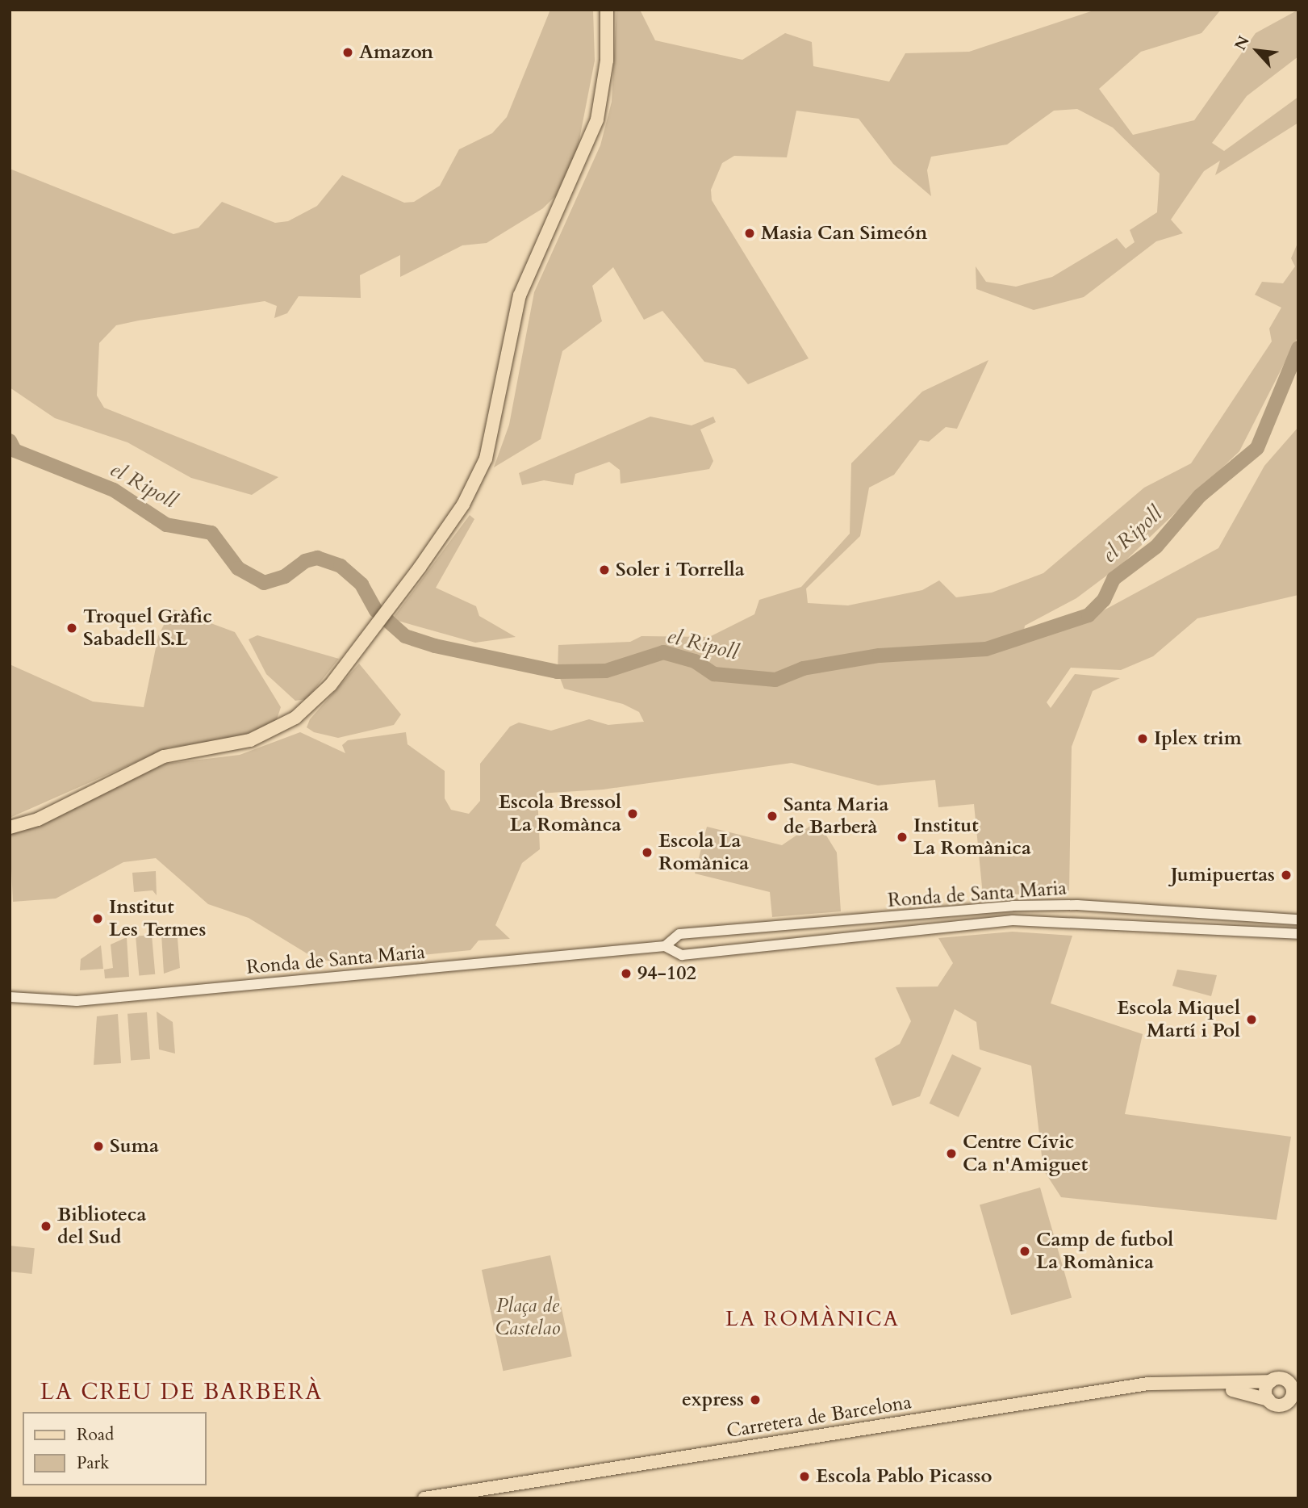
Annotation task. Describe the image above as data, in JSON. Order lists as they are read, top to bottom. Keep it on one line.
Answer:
{"streets":{"main road":["Carretera de Barcelona"],"street":["Ronda de Santa Maria"]},"districts":["LA ROMÀNICA","LA CREU DE BARBERÀ"],"water":["el Ripoll"],"parks":["Plaça de Castelao"],"places":["Amazon","Masia Can Simeón","Soler i Torrella","Troquel Gràfic Sabadell S.L","Iplex trim","Escola Bressol La Romànca","Santa Maria de Barberà","Institut La Romànica","Escola La Romànica","Jumipuertas","Institut Les Termes","94-102","Escola Miquel Martí i Pol","Suma","Centre Cívic Ca n'Amiguet","Biblioteca del Sud","Camp de futbol La Romànica","express","Escola Pablo Picasso"],"legend":["Road","Park"],"north":"top left"}
